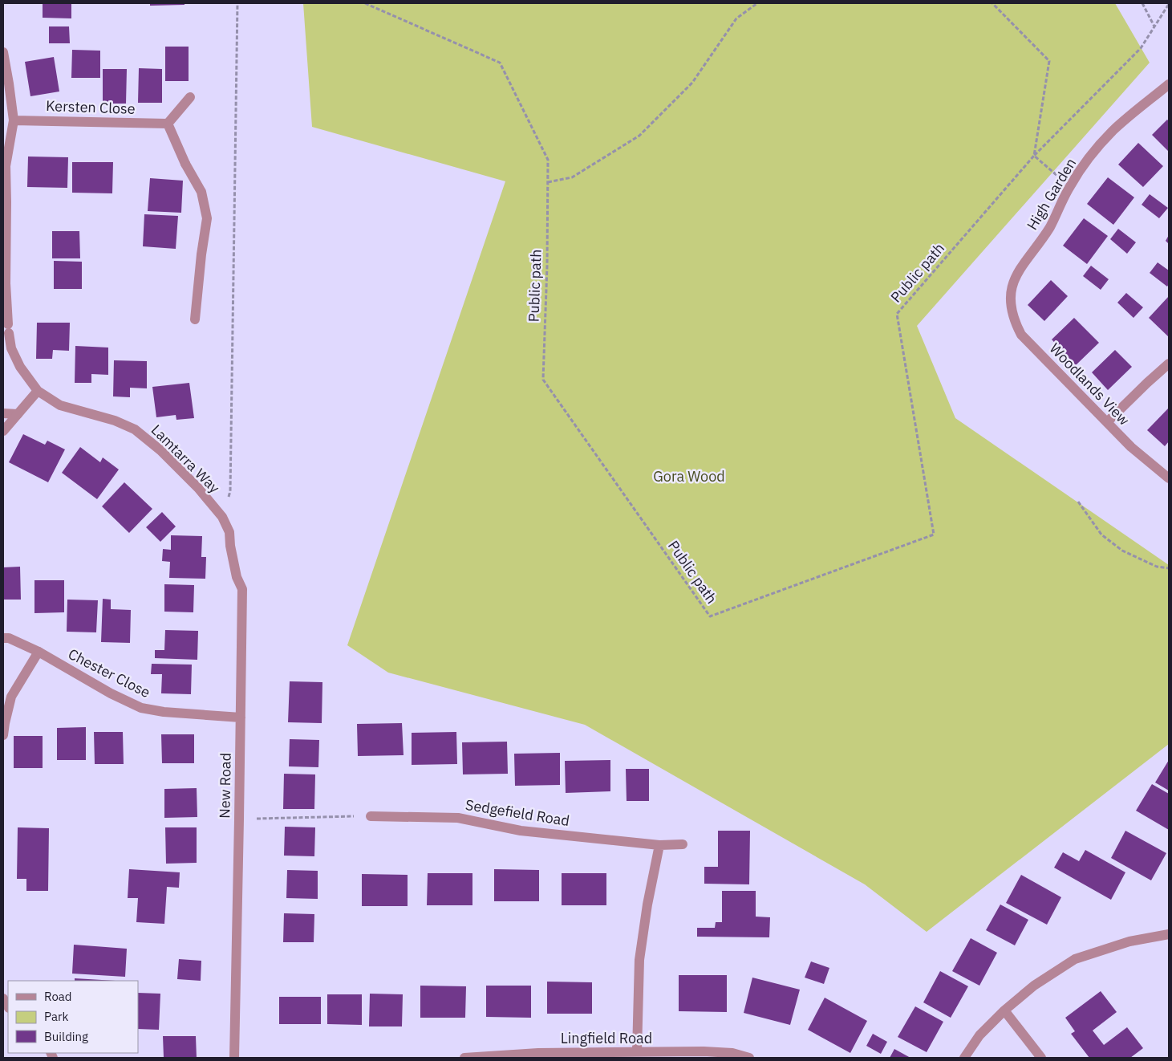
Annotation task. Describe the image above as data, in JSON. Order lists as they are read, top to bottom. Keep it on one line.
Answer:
{"streets":{"street":["Kersten Close","High Garden","Woodlands View","Lamtarra Way","Chester Close","New Road","Sedgefield Road","Lingfield Road"],"path":["Public path"]},"crossings":[["Kersten Close","Lamtarra Way"],["High Garden","Woodlands View"],["Lamtarra Way","New Road"],["Chester Close","New Road"]],"parks":["Gora Wood"],"legend":["Road","Park","Building"]}
